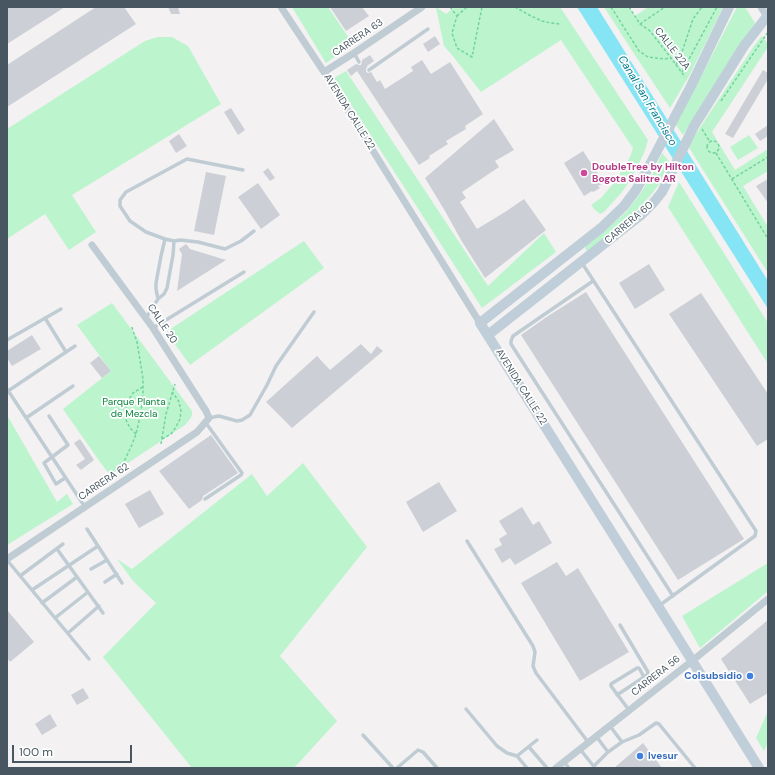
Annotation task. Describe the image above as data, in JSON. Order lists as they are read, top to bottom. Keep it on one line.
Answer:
{"streets":{"street":["CARRERA 63","AVENIDA CALLE 22","CARRERA 60","CALLE 20","CARRERA 62","CARRERA 56"],"path":["CALLE 22A"]},"crossings":[["CARRERA 63","AVENIDA CALLE 22"],["AVENIDA CALLE 22","CARRERA 60"],["AVENIDA CALLE 22","CARRERA 56"],["CALLE 20","CARRERA 62"]],"water":["Canal San Francisco"],"parks":["Parque Planta de Mezcla"],"places":["DoubleTree by Hilton Bogota Salitre AR","Colsubsidio","Ivesur"],"scale_bar":"100 m"}
